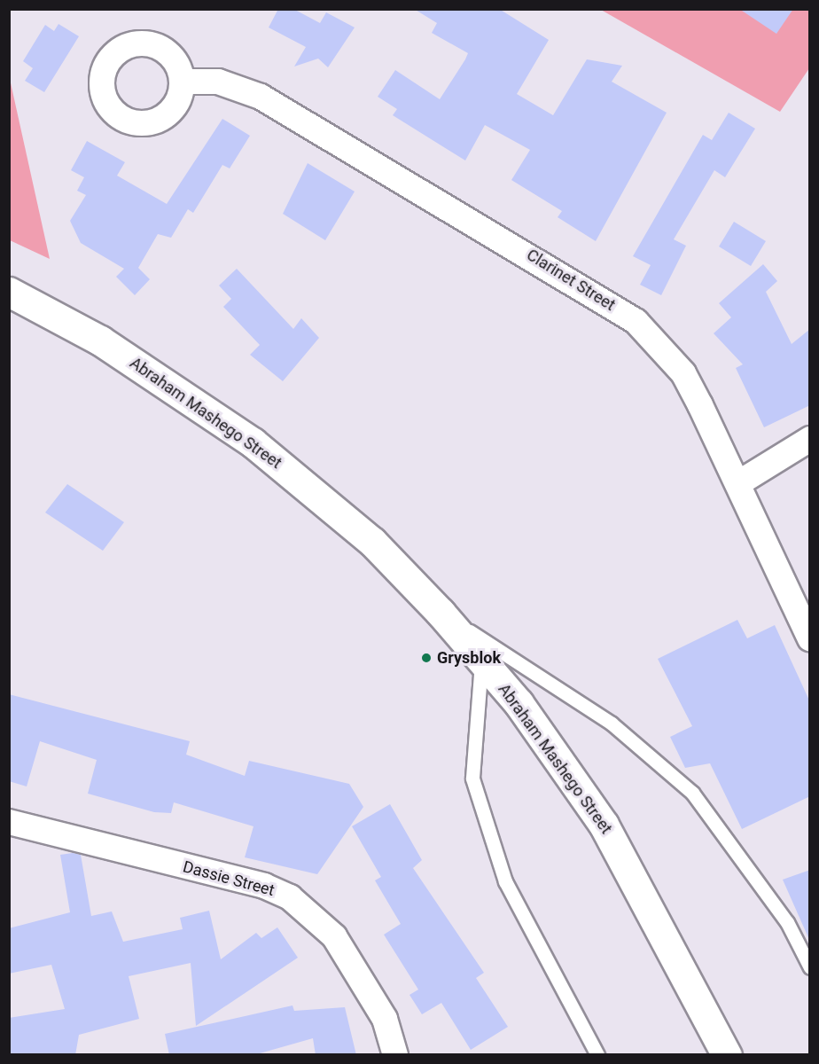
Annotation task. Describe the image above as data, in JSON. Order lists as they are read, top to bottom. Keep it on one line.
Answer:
{"streets":{"main road":["Abraham Mashego Street"],"street":["Clarinet Street","Dassie Street"]},"places":["Grysblok"]}
